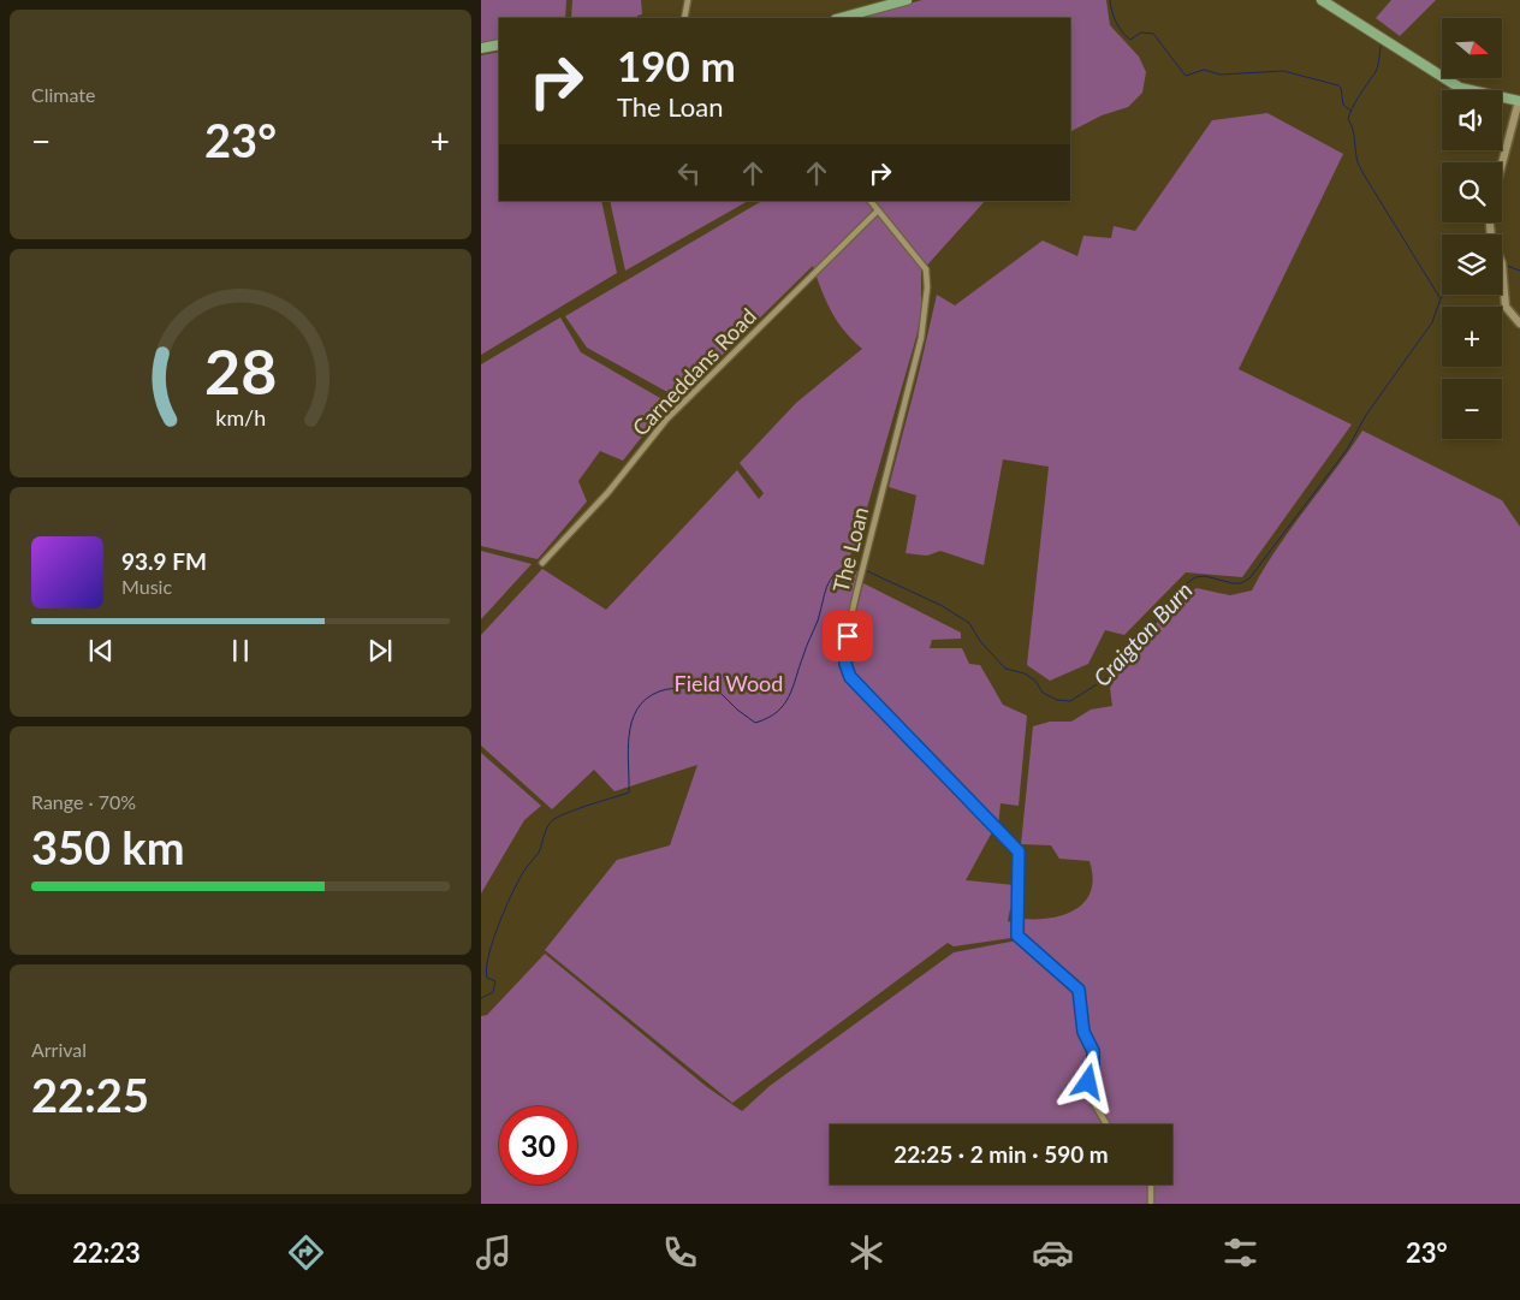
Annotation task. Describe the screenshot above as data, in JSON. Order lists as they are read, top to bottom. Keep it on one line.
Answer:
{"streets":{"street":["Carneddans Road","The Loan"]},"crossings":[["Carneddans Road","The Loan"]],"water":["Craigton Burn"],"parks":["Field Wood"],"north":"right","page":{"tile":["Climate",["Range · 70%","350 km"],["Arrival","22:25"]],"map_buttons":["+","−"],"turn":["190 m","The Loan"],"heat":["−","23°","+"],"song":["93.9 FM","Music"],"limit":"30","trip":"22:25 · 2 min · 590 m","tabs":["22:23","23°"],"gauge":["28","km/h"]}}
